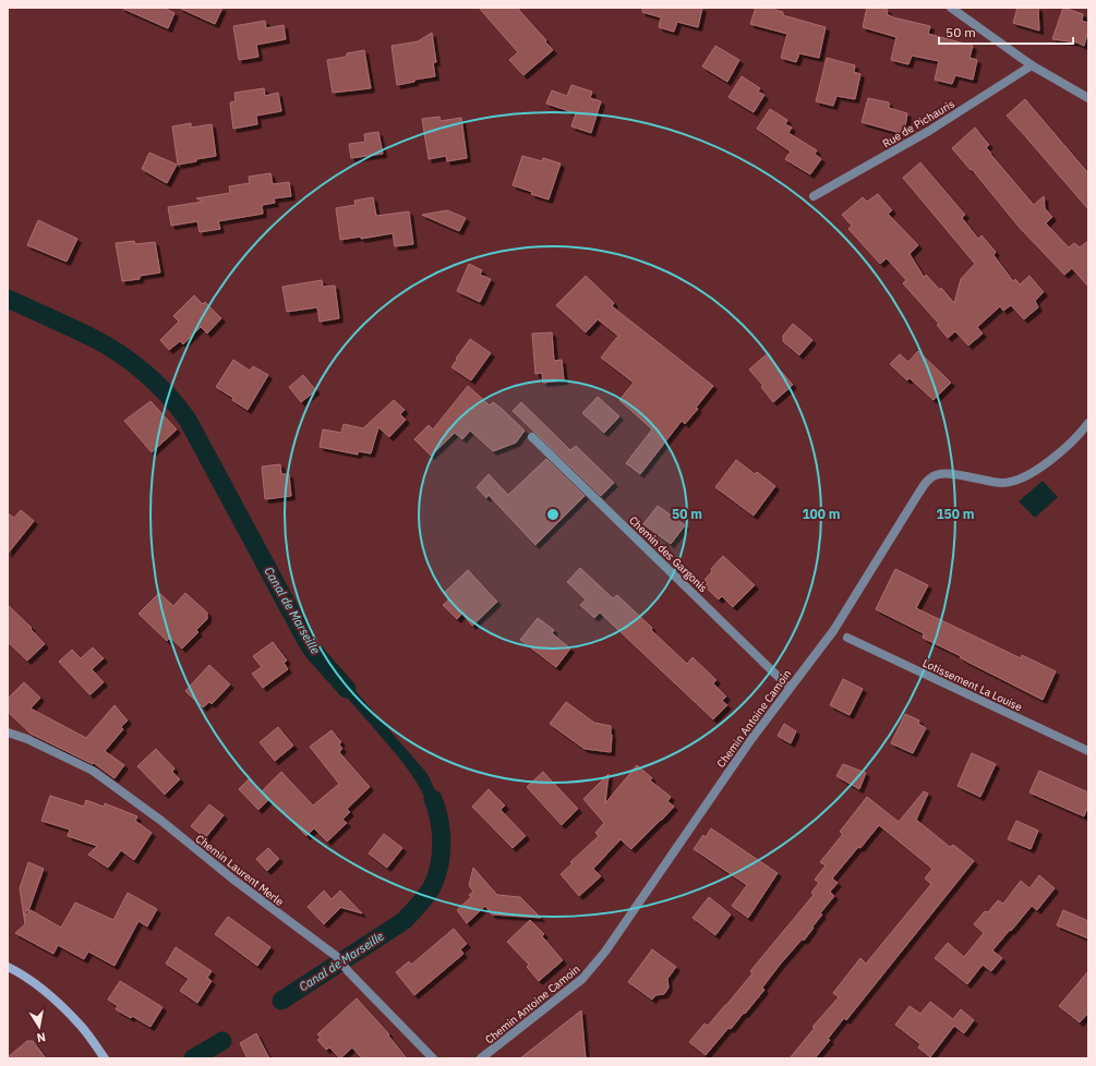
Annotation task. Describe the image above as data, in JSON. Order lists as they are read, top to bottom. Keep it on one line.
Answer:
{"streets":{"street":["Rue de Pichauris","Chemin des Gargonis","Lotissement La Louise","Chemin Antoine Camoin","Chemin Laurent Merle"]},"crossings":[["Chemin des Gargonis","Chemin Antoine Camoin"]],"water":["Canal de Marseille"],"scale_bar":"50 m","north":"bottom","rings":["50 m","100 m","150 m"]}
